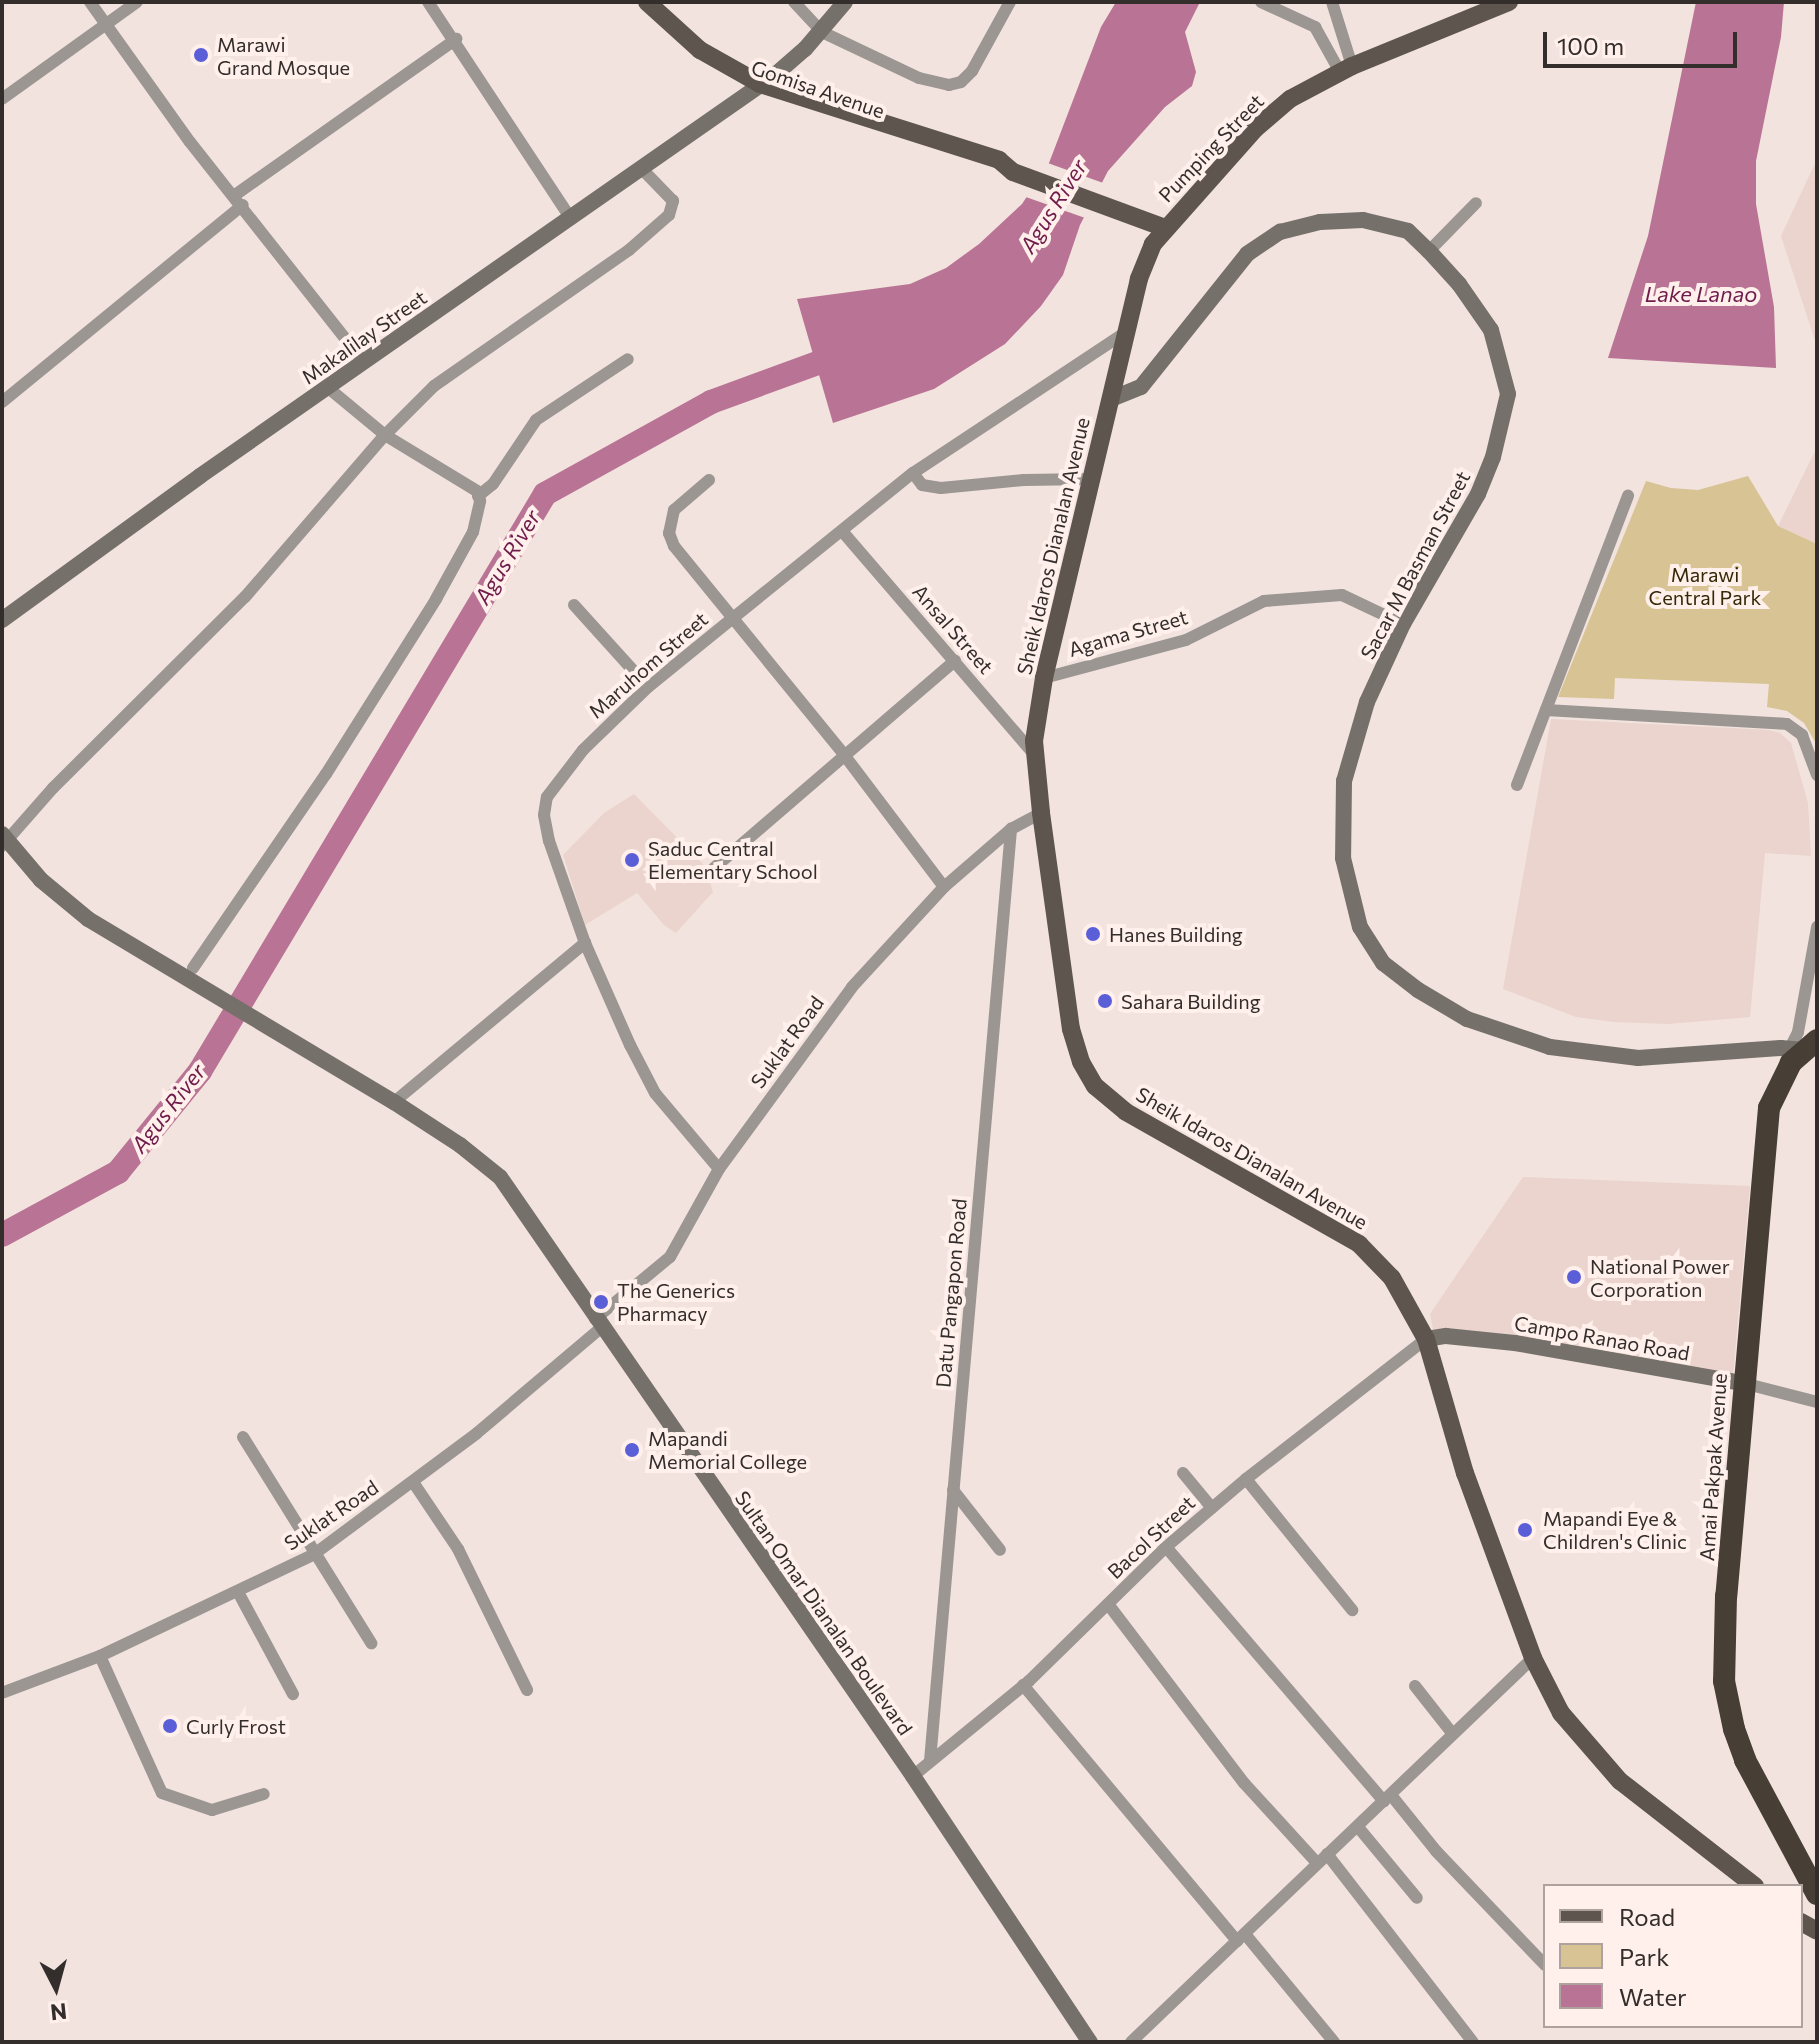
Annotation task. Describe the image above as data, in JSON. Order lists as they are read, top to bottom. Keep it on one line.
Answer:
{"streets":{"highway":["Amai Pakpak Avenue"],"main road":["Gomisa Avenue","Pumping Street","Makalilay Street","Sheik Idaros Dianalan Avenue","Sacar M Basman Street","Campo Ranao Road","Sultan Omar Dianalan Boulevard"],"street":["Ansal Street","Agama Street","Maruhom Street","Suklat Road","Datu Pangapon Road","Bacol Street"]},"crossings":[["Gomisa Avenue","Pumping Street"],["Gomisa Avenue","Makalilay Street"],["Gomisa Avenue","Sheik Idaros Dianalan Avenue"],["Pumping Street","Sheik Idaros Dianalan Avenue"],["Sheik Idaros Dianalan Avenue","Sacar M Basman Street"],["Sheik Idaros Dianalan Avenue","Ansal Street"],["Sheik Idaros Dianalan Avenue","Agama Street"],["Sheik Idaros Dianalan Avenue","Maruhom Street"],["Sheik Idaros Dianalan Avenue","Suklat Road"],["Sheik Idaros Dianalan Avenue","Campo Ranao Road"],["Sheik Idaros Dianalan Avenue","Bacol Street"],["Sacar M Basman Street","Agama Street"],["Sacar M Basman Street","Amai Pakpak Avenue"],["Ansal Street","Maruhom Street"],["Maruhom Street","Suklat Road"],["Suklat Road","Datu Pangapon Road"],["Suklat Road","Sultan Omar Dianalan Boulevard"],["Datu Pangapon Road","Bacol Street"],["Campo Ranao Road","Amai Pakpak Avenue"],["Campo Ranao Road","Bacol Street"],["Bacol Street","Sultan Omar Dianalan Boulevard"]],"water":["Agus River","Lake Lanao"],"parks":["Marawi Central Park"],"places":["Marawi Grand Mosque","Saduc Central Elementary School","Hanes Building","Sahara Building","National Power Corporation","The Generics Pharmacy","Mapandi Memorial College","Mapandi Eye & Children's Clinic","Curly Frost"],"legend":["Road","Park","Water"],"scale_bar":"100 m","north":"bottom"}
